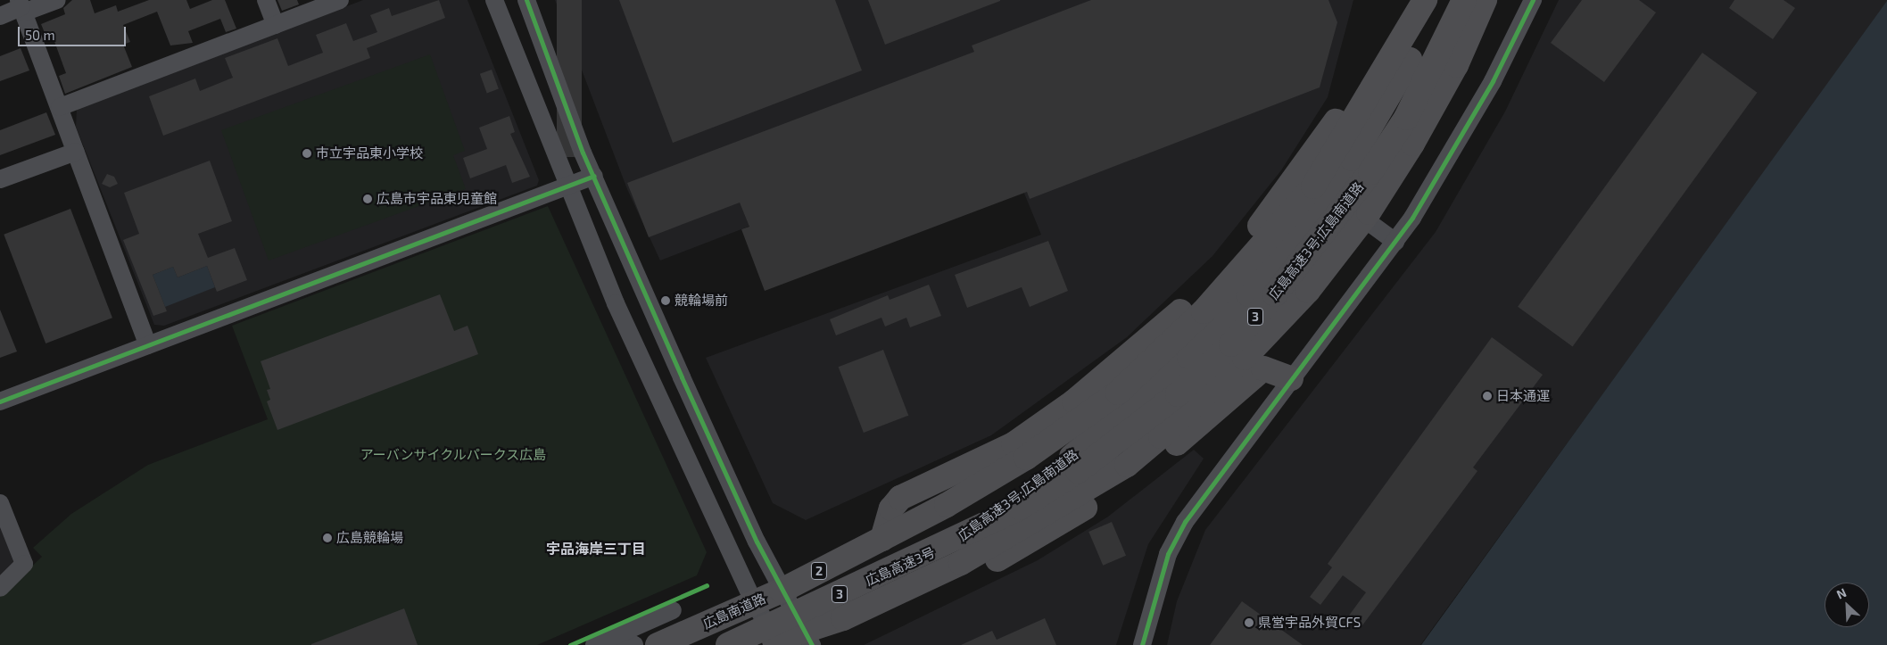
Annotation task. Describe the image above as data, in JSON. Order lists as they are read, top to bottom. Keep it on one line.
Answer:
{"streets":{"highway":["広島高速3号;広島南道路","3","広島高速3号","2","広島南道路"]},"crossings":[["広島高速3号;広島南道路","広島高速3号"]],"districts":["宇品海岸三丁目"],"parks":["アーバンサイクルパークス広島"],"places":["市立宇品東小学校","広島市宇品東児童館","競輪場前","日本通運","広島競輪場","県営宇品外貿CFS"],"scale_bar":"50 m","north":"top left"}
